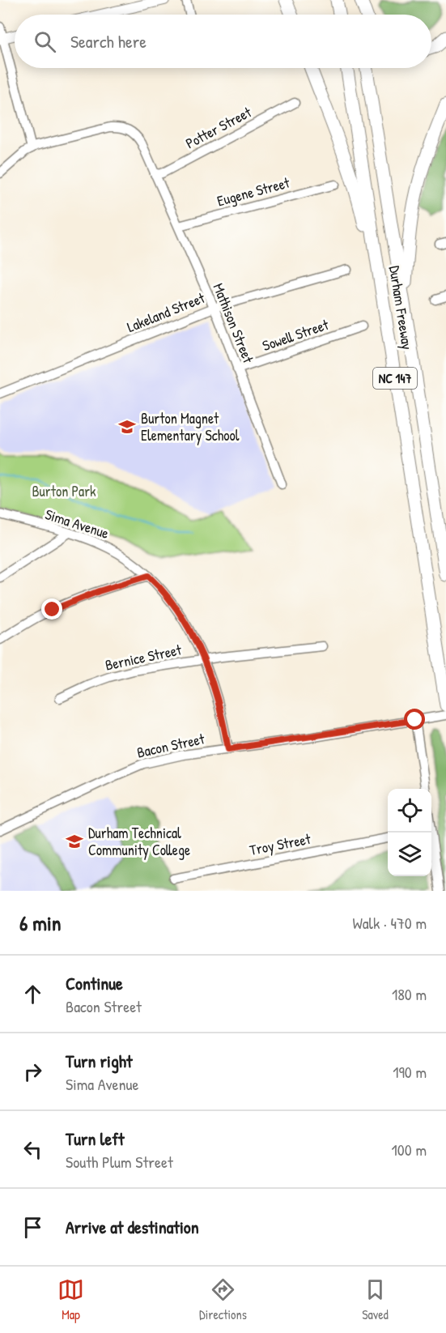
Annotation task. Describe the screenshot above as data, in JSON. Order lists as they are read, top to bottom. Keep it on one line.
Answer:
{"streets":{"highway":["Durham Freeway","NC 147"],"street":["Potter Street","Eugene Street","Lakeland Street","Mathison Street","Sowell Street","Sima Avenue","Bernice Street","Bacon Street","Troy Street"]},"crossings":[["Potter Street","Mathison Street"],["Eugene Street","Mathison Street"],["Lakeland Street","Mathison Street"],["Mathison Street","Sowell Street"],["Sima Avenue","Bernice Street"],["Sima Avenue","Bacon Street"]],"parks":["Burton Park"],"places":{"school or university":["Burton Magnet Elementary School","Durham Technical Community College"]},"page":{"search":"Search here","heading":["6 min","Walk · 470 m"],"list":[["Continue","Bacon Street","180 m"],["Turn right","Sima Avenue","190 m"],["Turn left","South Plum Street","100 m"],"Arrive at destination"],"nav":["Map","Directions","Saved"]}}
